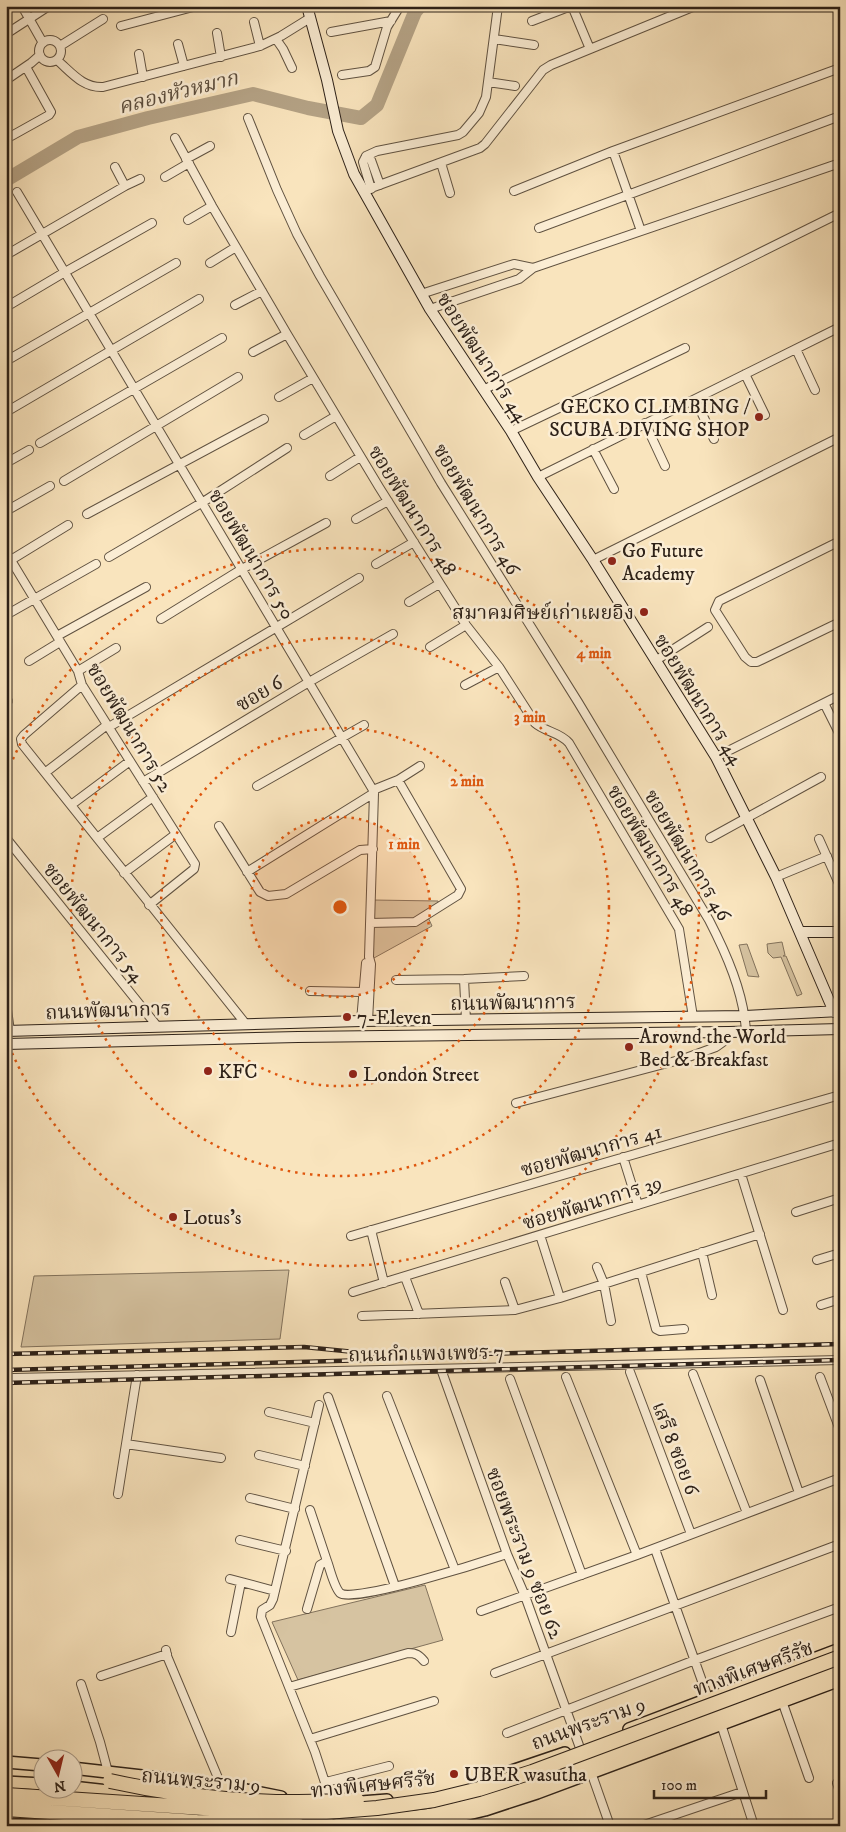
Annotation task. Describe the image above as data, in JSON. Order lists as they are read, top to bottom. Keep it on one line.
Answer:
{"streets":{"highway":["ทางพิเศษศรีรัช"],"main road":["ซอยพัฒนาการ 44","ถนนพัฒนาการ","ถนนพระราม 9"],"street":["ซอยพัฒนาการ 46","ซอยพัฒนาการ 48","ซอยพัฒนาการ 50","ซอย 6","ซอยพัฒนาการ 52","ซอยพัฒนาการ 54","ซอยพัฒนาการ 41","ซอยพัฒนาการ 39","ถนนกำแพงเพชร 7","เสรี 8 ซอย 6","ซอยพระราม 9 ซอย 62"]},"crossings":[["ซอยพัฒนาการ 44","ถนนพัฒนาการ"],["ซอยพัฒนาการ 46","ถนนพัฒนาการ"],["ซอยพัฒนาการ 48","ถนนพัฒนาการ"],["ซอยพัฒนาการ 50","ซอย 6"],["ซอย 6","ซอยพัฒนาการ 52"],["ซอยพัฒนาการ 54","ถนนพัฒนาการ"],["ถนนกำแพงเพชร 7","ซอยพระราม 9 ซอย 62"],["ซอยพระราม 9 ซอย 62","ถนนพระราม 9"]],"water":["คลองหัวหมาก"],"places":["GECKO CLIMBING / SCUBA DIVING SHOP","Go Future Academy","สมาคมศิษย์เก่าเผยอิง","7-Eleven","Arownd the World Bed & Breakfast","KFC","London Street","Lotus's","UBER wasutha"],"scale_bar":"100 m","north":"bottom","rings":["4 min","3 min","2 min","1 min"]}
